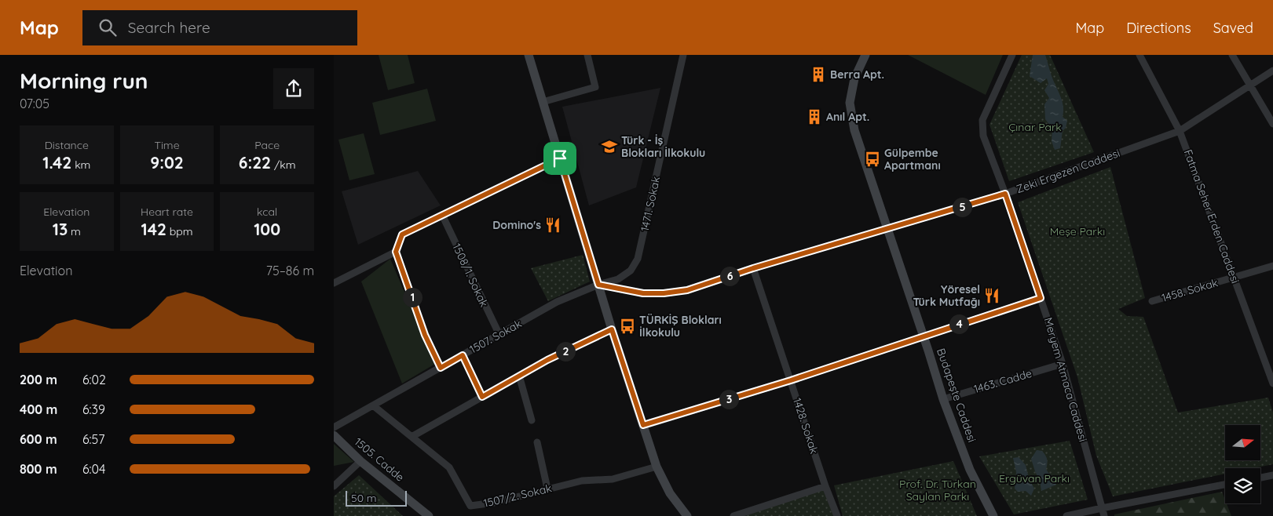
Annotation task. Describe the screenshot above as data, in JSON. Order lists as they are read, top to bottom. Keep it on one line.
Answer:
{"streets":{"street":["Zeki Ergezen Caddesi","1471. Sokak","Fatma Seher Erden Caddesi","1508/1. Sokak","1458. Sokak","1507. Sokak","Meryem Atmaca Caddesi","1463. Cadde","Budapeşte Caddesi","1428. Sokak","1505. Cadde","1507/2. Sokak"]},"crossings":[["Zeki Ergezen Caddesi","1471. Sokak"],["Zeki Ergezen Caddesi","Fatma Seher Erden Caddesi"],["Zeki Ergezen Caddesi","1507. Sokak"],["Zeki Ergezen Caddesi","Meryem Atmaca Caddesi"],["Zeki Ergezen Caddesi","Budapeşte Caddesi"],["Zeki Ergezen Caddesi","1428. Sokak"],["1471. Sokak","1507. Sokak"],["Fatma Seher Erden Caddesi","1458. Sokak"],["1508/1. Sokak","1507. Sokak"],["1507. Sokak","1505. Cadde"],["1507. Sokak","1507/2. Sokak"],["Meryem Atmaca Caddesi","1463. Cadde"],["1463. Cadde","Budapeşte Caddesi"]],"parks":["Çınar Park","Meşe Parkı","Ergüvan Parkı","Prof. Dr. Türkan Saylan Parkı"],"places":{"building":["Berra Apt.","Anıl Apt."],"school or university":["Türk - İş Blokları İlkokulu"],"bus stop":["Gülpembe Apartmanı","TÜRKİŞ Blokları İlkokulu"],"restaurant":["Domino's","Yöresel Türk Mutfağı"]},"scale_bar":"50 m","north":"right","page":{"header":"Map","search":"Search here","nav":["Map","Directions","Saved"],"heading":["Morning run","07:05"],"stats":[["Distance","1.42 km"],["Time","9:02"],["Pace","6:22 /km"],["Elevation","13 m"],["Heart rate","142 bpm"],["kcal","100"]],"pins":["5","6","1","4","2","3"],"chart":["Elevation","75–86 m"],"list":[{"name":"200 m","note":"6:02"},{"name":"400 m","note":"6:39"},{"name":"600 m","note":"6:57"},{"name":"800 m","note":"6:04"}],"scale":"50 m"}}
